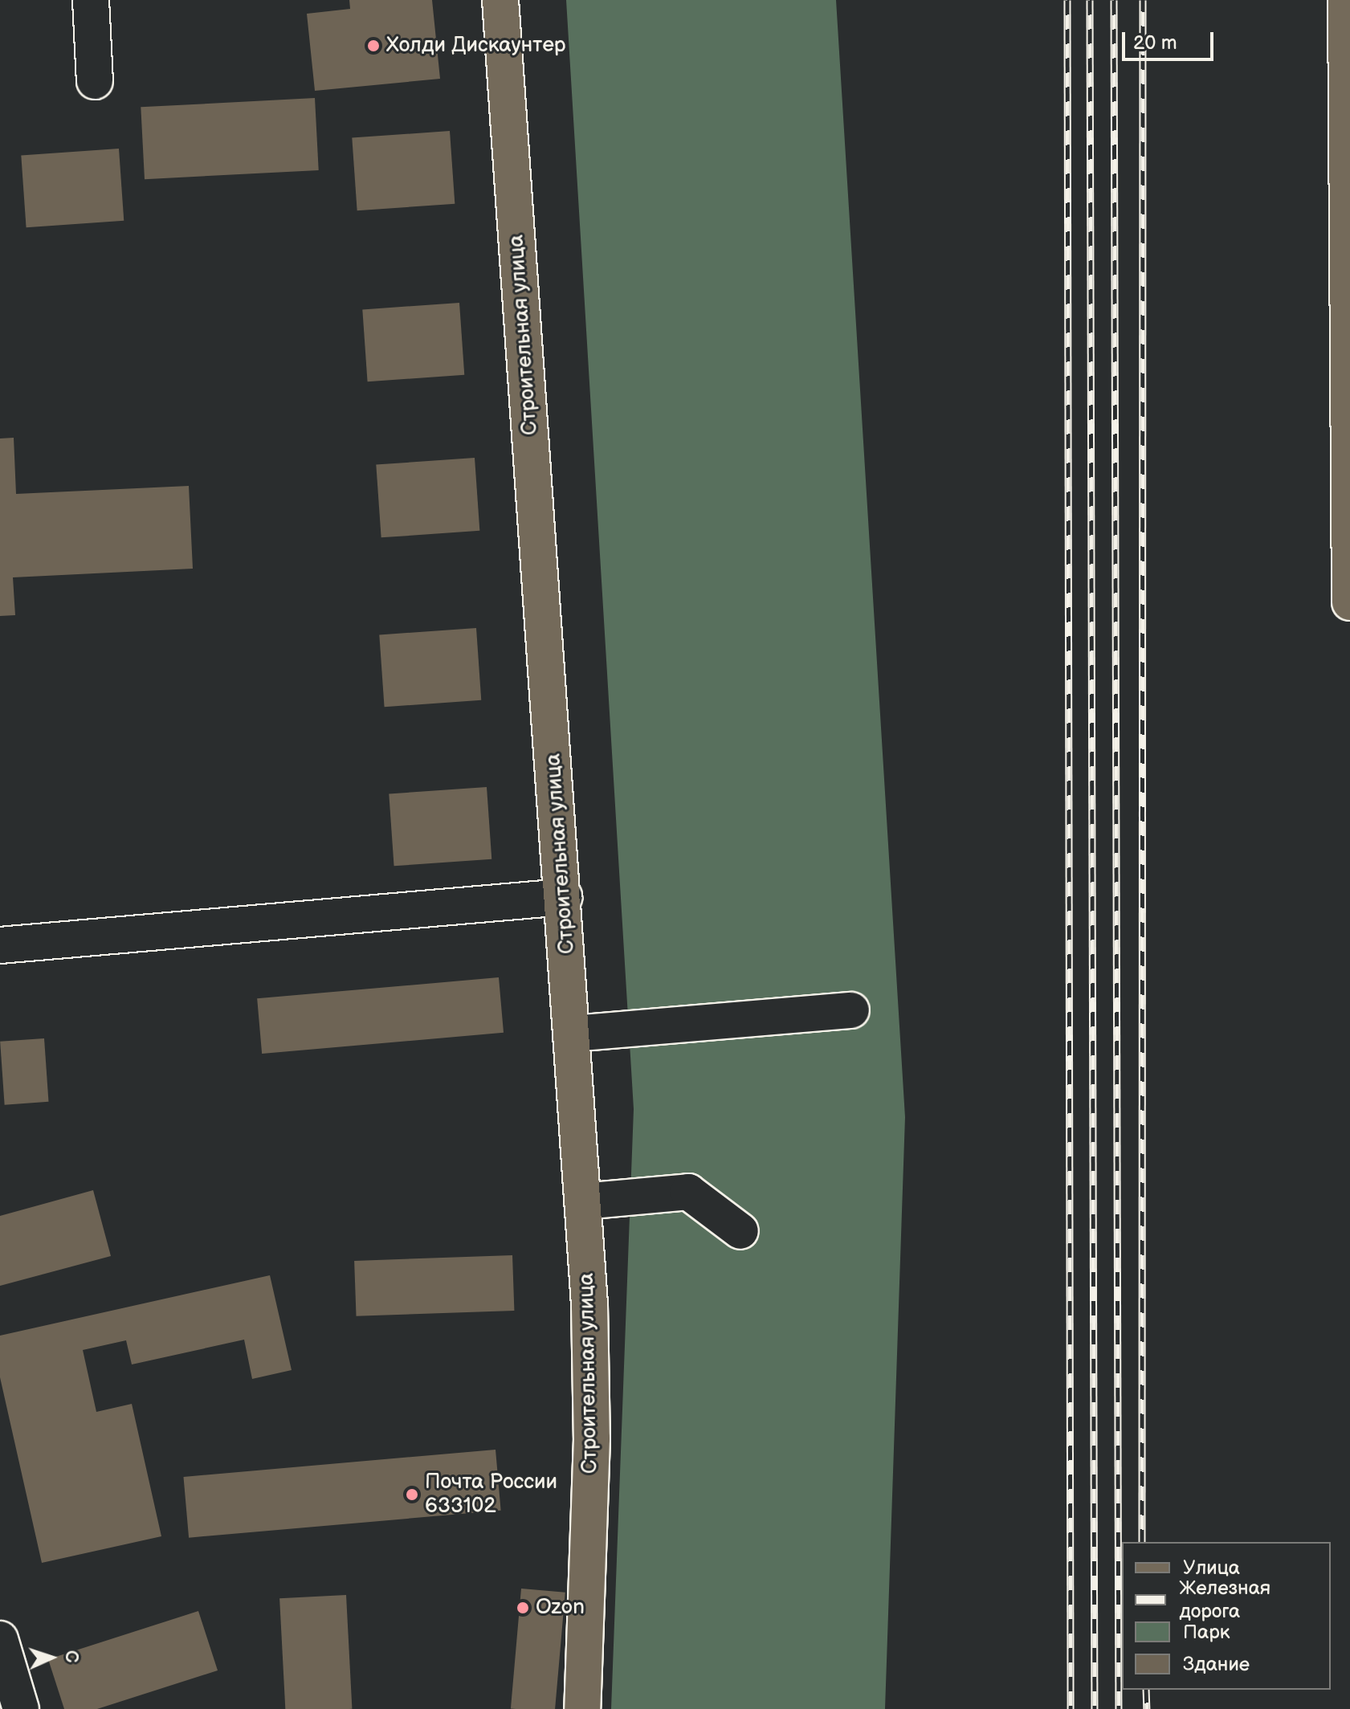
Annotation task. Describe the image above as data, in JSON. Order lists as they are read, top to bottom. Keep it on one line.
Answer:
{"streets":{"main road":["Строительная улица"]},"places":["Холди Дискаунтер","Почта России 633102","Ozon"],"legend":["Улица","Железная дорога","Парк","Здание"],"scale_bar":"20 m","north":"right"}
